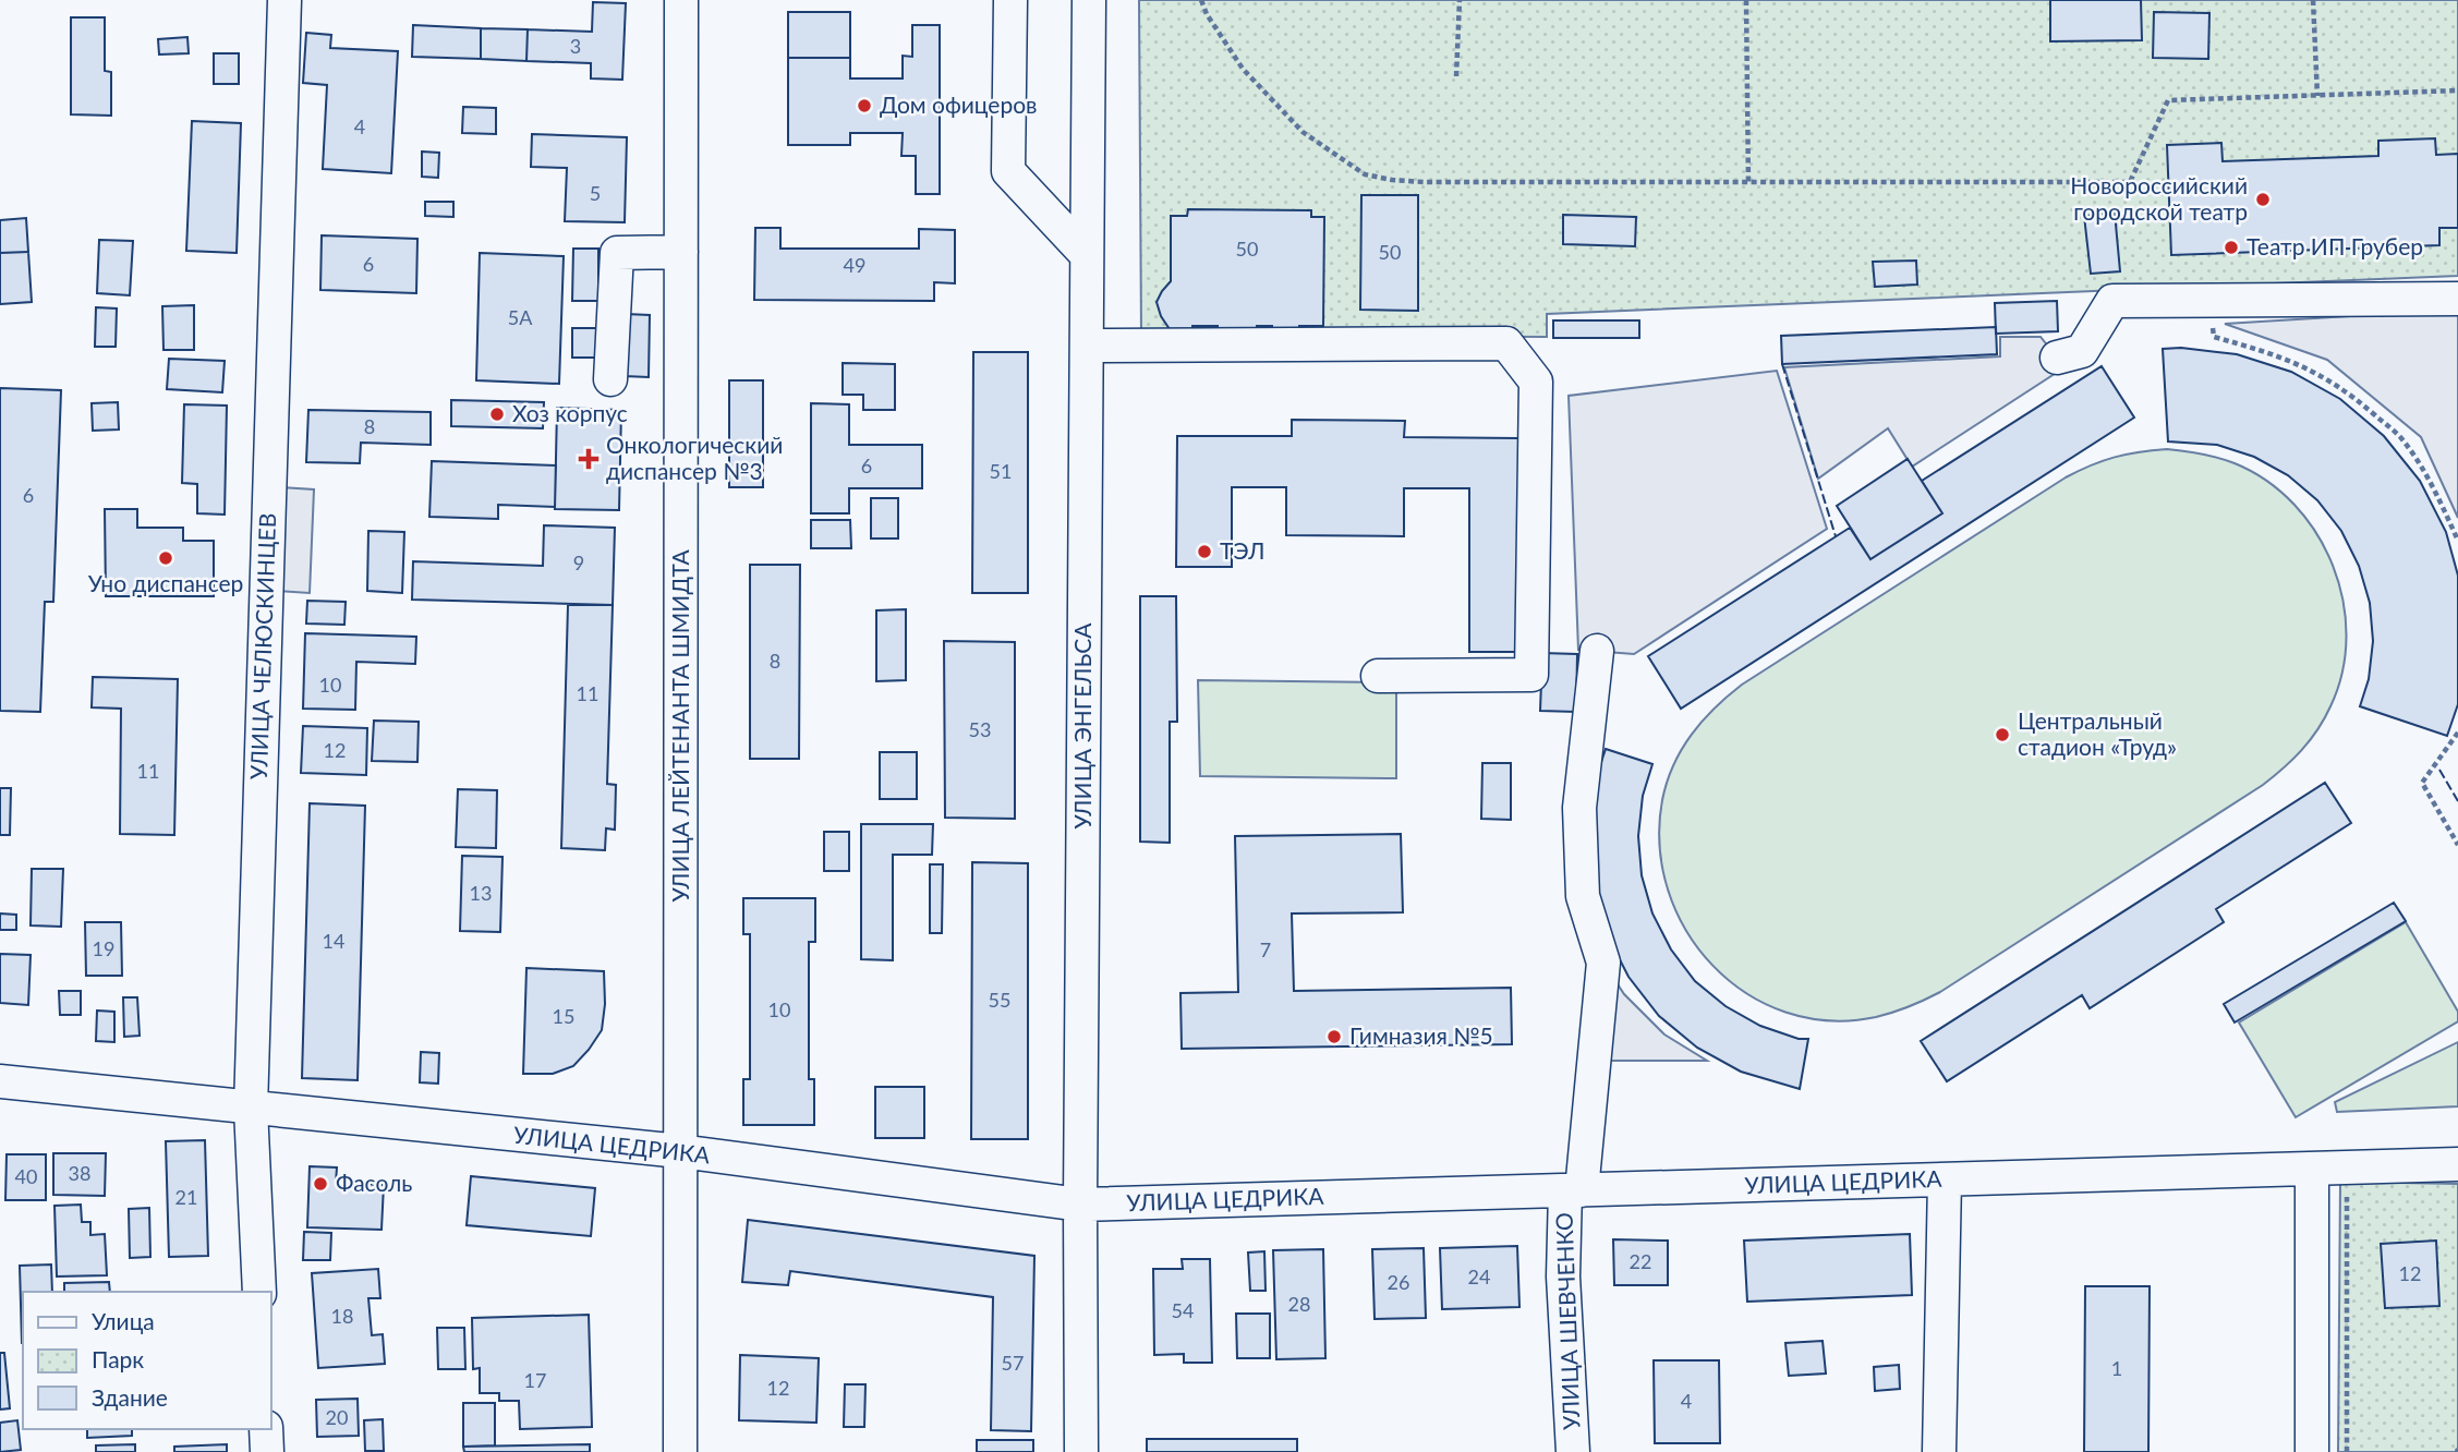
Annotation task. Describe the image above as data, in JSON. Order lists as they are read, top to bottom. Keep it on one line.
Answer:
{"streets":{"street":["УЛИЦА ЧЕЛЮСКИНЦЕВ","УЛИЦА ЛЕЙТЕНАНТА ШМИДТА","УЛИЦА ЭНГЕЛЬСА","УЛИЦА ЦЕДРИКА","УЛИЦА ШЕВЧЕНКО"]},"crossings":[["УЛИЦА ЧЕЛЮСКИНЦЕВ","УЛИЦА ЦЕДРИКА"],["УЛИЦА ЛЕЙТЕНАНТА ШМИДТА","УЛИЦА ЦЕДРИКА"],["УЛИЦА ЭНГЕЛЬСА","УЛИЦА ЦЕДРИКА"],["УЛИЦА ЦЕДРИКА","УЛИЦА ШЕВЧЕНКО"]],"places":{"other":["Дом офицеров","Новороссийский городской театр","Театр ИП Грубер","Хоз корпус","ТЭЛ","Уно диспансер","Центральный стадион «Труд»","Гимназия №5","Фасоль"],"health":["Онкологический диспансер №3"]},"house_numbers":["3","4","5","50","50","6","49","5А","8","6","51","6","9","8","10","11","53","12","11","13","14","19","7","55","10","15","38","40","21","22","12","24","26","28","54","18","57","1","17","12","4","20"],"legend":["Улица","Парк","Здание"]}
